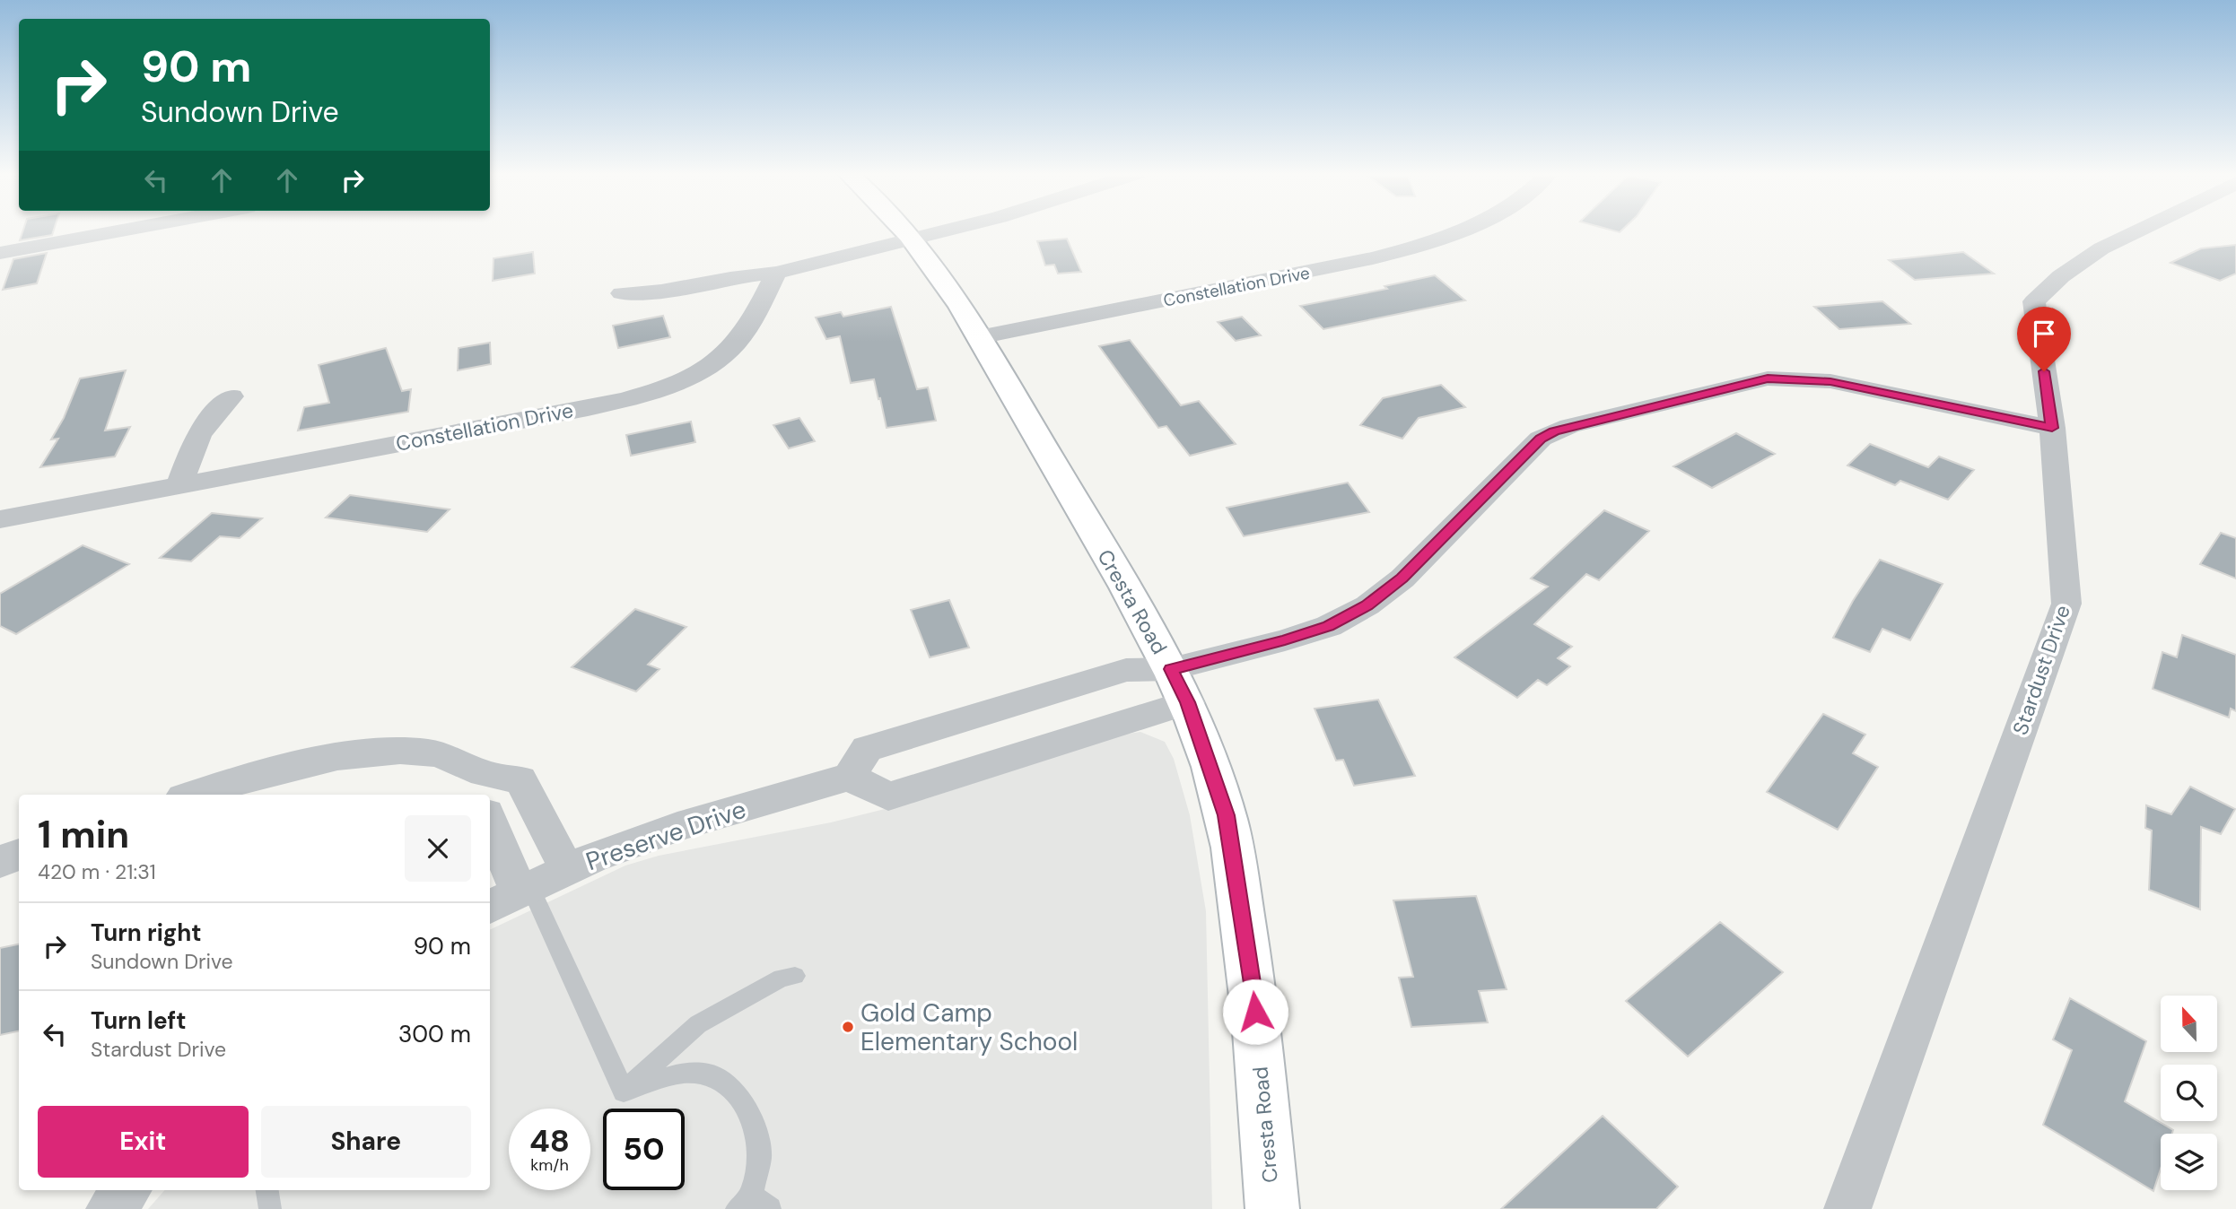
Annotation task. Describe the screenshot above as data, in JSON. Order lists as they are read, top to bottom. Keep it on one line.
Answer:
{"streets":{"main road":["Cresta Road"],"street":["Constellation Drive","Stardust Drive","Preserve Drive"]},"crossings":[["Constellation Drive","Cresta Road"]],"places":["Gold Camp Elementary School"],"north":"top","page":{"turn":["90 m","Sundown Drive"],"heading":["1 min","420 m · 21:31"],"list":[{"name":"Turn right","note":"Sundown Drive","value":"90 m"},{"name":"Turn left","note":"Stardust Drive","value":"300 m"}],"buttons":["Exit","Share"],"speed":"48 km/h","limit":"50"}}
